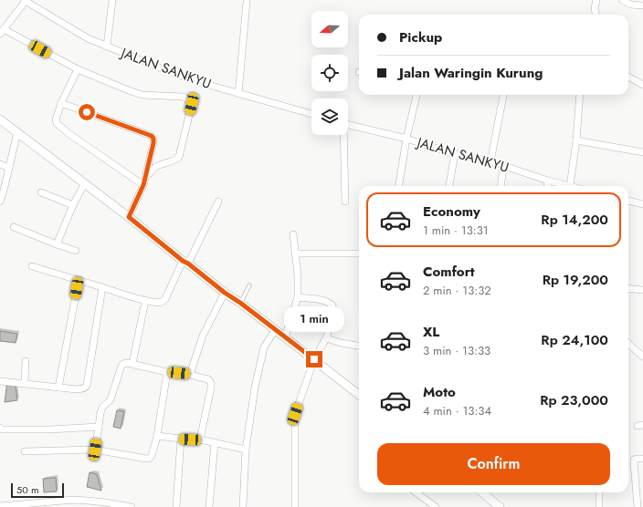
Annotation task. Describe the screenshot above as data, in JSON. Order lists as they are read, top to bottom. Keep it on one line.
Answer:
{"streets":{"street":["JALAN SANKYU"]},"scale_bar":"50 m","north":"left","page":{"banner":["Pickup","Jalan Waringin Kurung"],"list":[{"name":"Economy","note":"1 min · 13:31","value":"Rp 14,200"},{"name":"Comfort","note":"2 min · 13:32","value":"Rp 19,200"},{"name":"XL","note":"3 min · 13:33","value":"Rp 24,100"},{"name":"Moto","note":"4 min · 13:34","value":"Rp 23,000"}],"bubble":"1 min","buttons":"Confirm","scale":"50 m"}}
